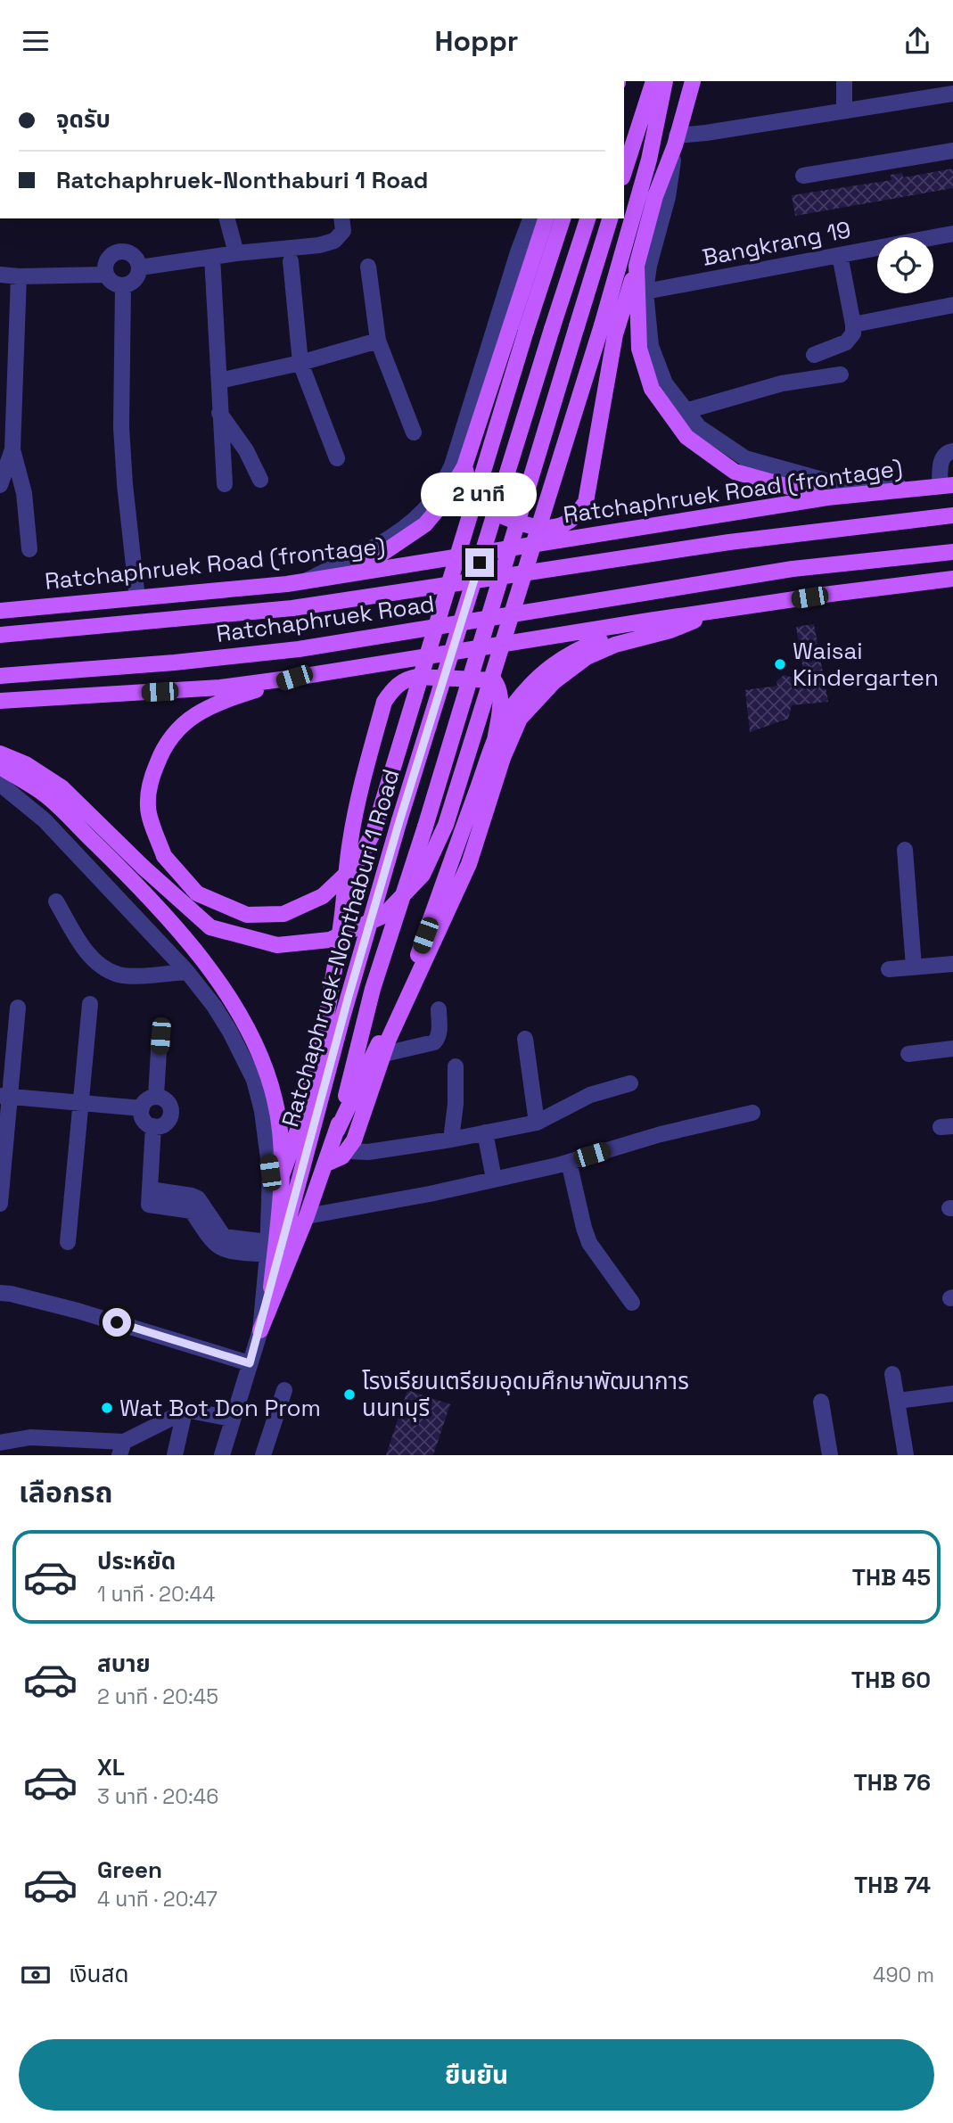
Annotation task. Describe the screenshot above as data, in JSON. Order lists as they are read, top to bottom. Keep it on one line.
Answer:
{"streets":{"main road":["Ratchaphruek Road (frontage)","Ratchaphruek Road","Ratchaphruek-Nonthaburi 1 Road"],"street":["Bangkrang 19"]},"places":["Waisai Kindergarten","โรงเรียนเตรียมอุดมศึกษาพัฒนาการ นนทบุรี","Wat Bot Don Prom"],"page":{"header":"Hoppr","banner":["จุดรับ","Ratchaphruek-Nonthaburi 1 Road"],"bubble":"2 นาที","heading":"เลือกรถ","list":[{"name":"ประหยัด","note":"1 นาที · 20:44","value":"THB 45"},{"name":"สบาย","note":"2 นาที · 20:45","value":"THB 60"},{"name":"XL","note":"3 นาที · 20:46","value":"THB 76"},{"name":"Green","note":"4 นาที · 20:47","value":"THB 74"}],"pay":["เงินสด","490 m"],"buttons":"ยืนยัน"}}
